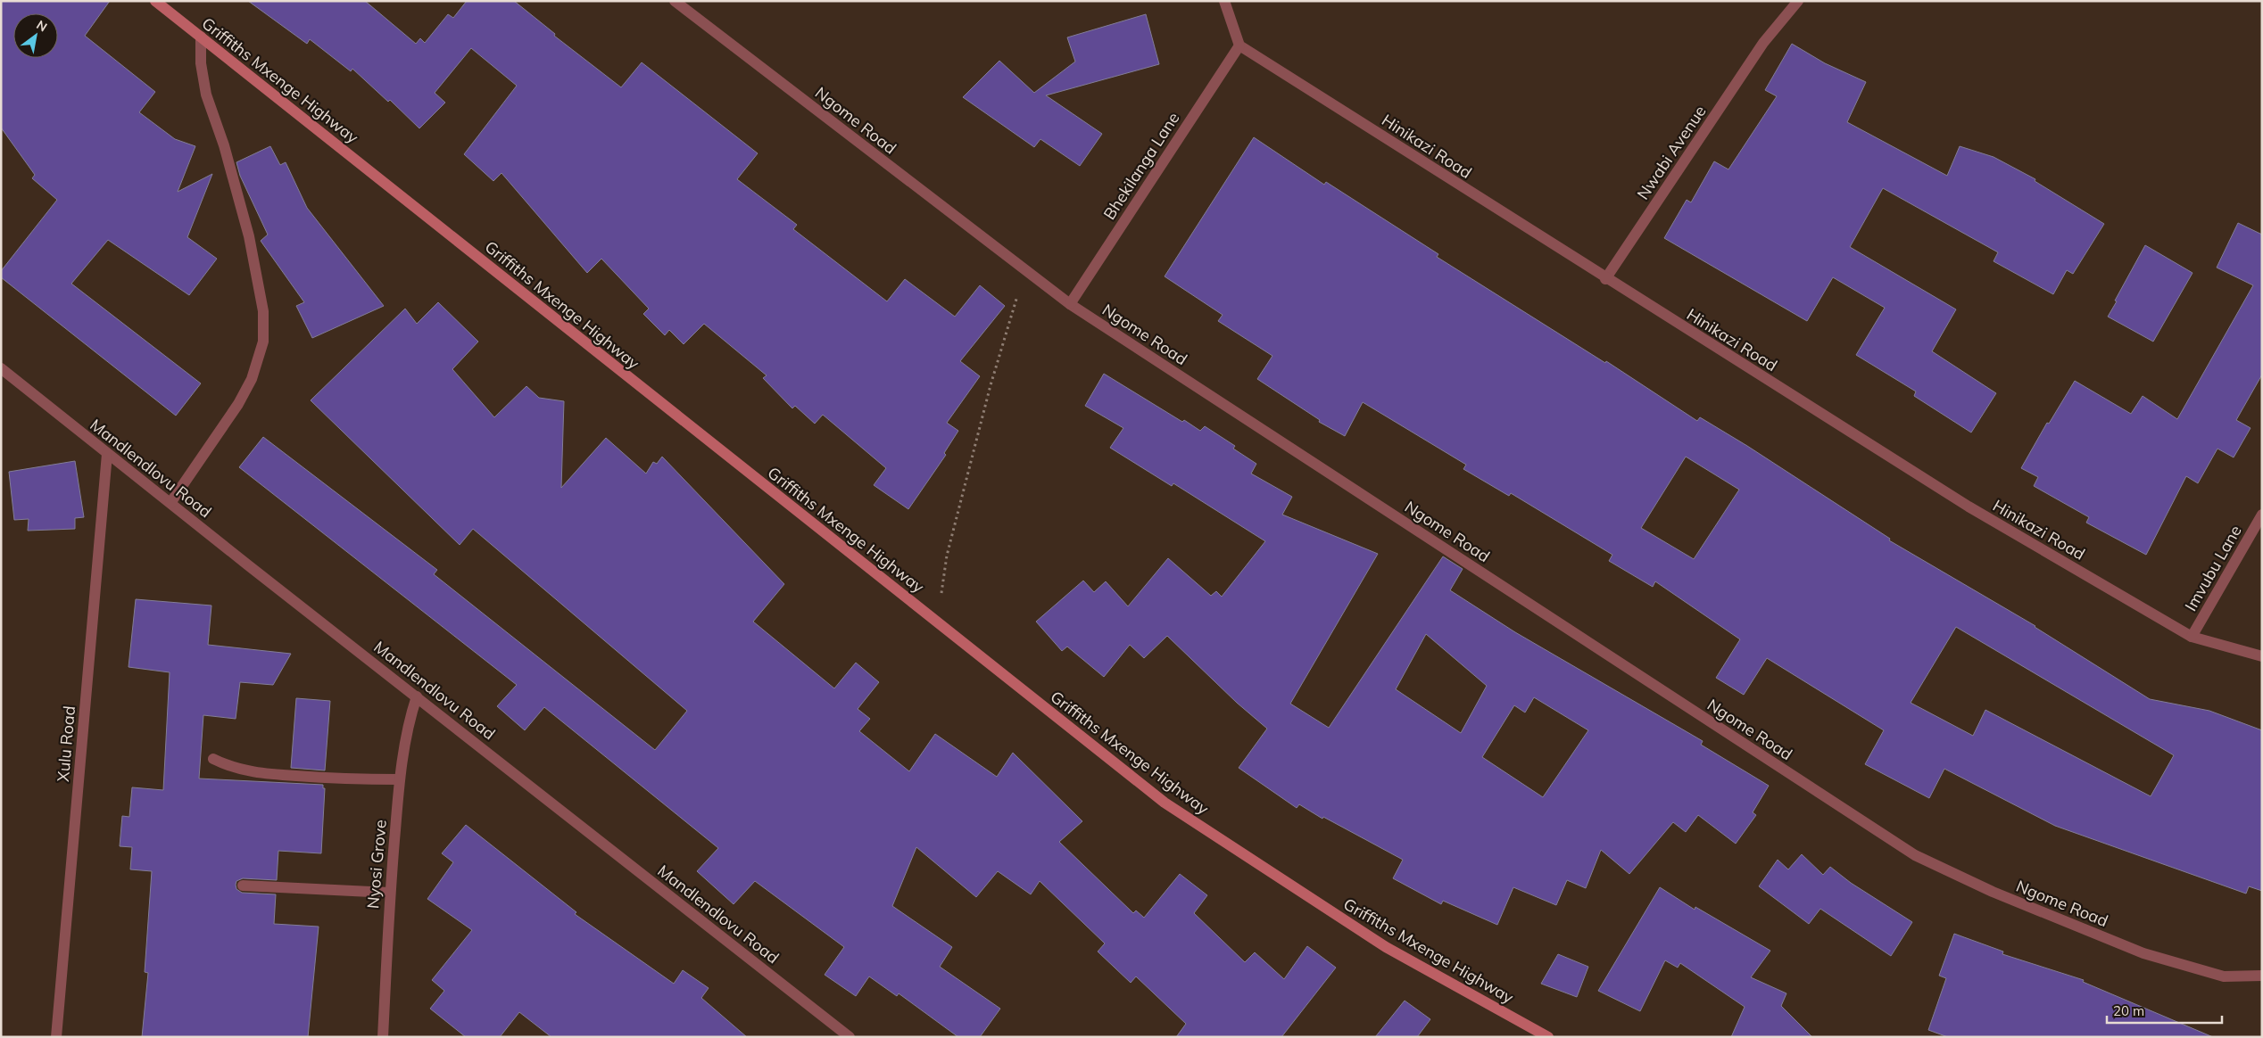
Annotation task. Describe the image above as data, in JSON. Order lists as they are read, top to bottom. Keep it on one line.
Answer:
{"streets":{"street":["Griffiths Mxenge Highway","Ngome Road","Hinikazi Road","Nwabi Avenue","Bhekilanga Lane","Mandlendlovu Road","Imvubu Lane","Xulu Road","Nyosi Grove"]},"crossings":[["Ngome Road","Bhekilanga Lane"],["Hinikazi Road","Nwabi Avenue"],["Hinikazi Road","Bhekilanga Lane"],["Hinikazi Road","Imvubu Lane"],["Mandlendlovu Road","Xulu Road"],["Mandlendlovu Road","Nyosi Grove"]],"scale_bar":"20 m","north":"top right"}
